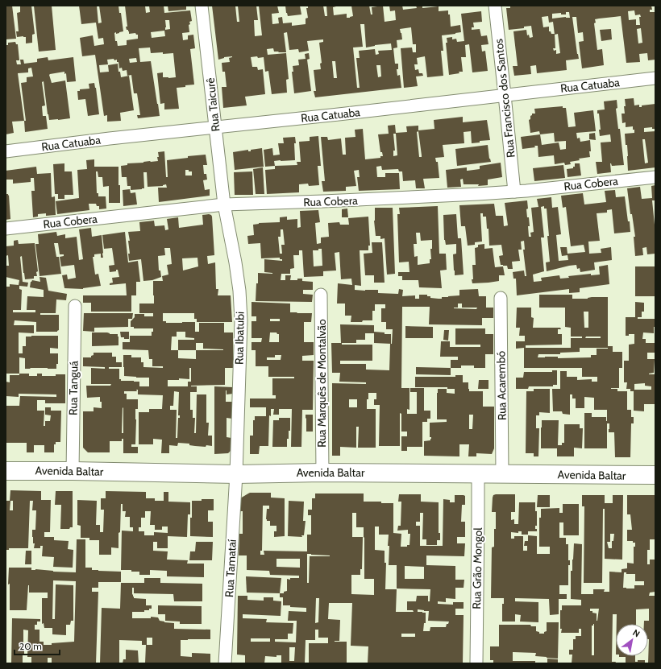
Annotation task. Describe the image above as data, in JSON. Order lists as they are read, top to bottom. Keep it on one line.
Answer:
{"streets":{"street":["Rua Catuaba","Rua Francisco dos Santos","Rua Taicurê","Rua Cobera","Rua Ibatubi","Rua Marquês de Montalvão","Rua Acarembó","Rua Tanguá","Avenida Baltar","Rua Tamataí","Rua Grão Mongol"]},"crossings":[["Rua Catuaba","Rua Francisco dos Santos"],["Rua Catuaba","Rua Taicurê"],["Rua Francisco dos Santos","Rua Cobera"],["Rua Taicurê","Rua Cobera"],["Rua Taicurê","Rua Ibatubi"],["Rua Cobera","Rua Ibatubi"],["Rua Ibatubi","Avenida Baltar"],["Rua Ibatubi","Rua Tamataí"],["Rua Marquês de Montalvão","Avenida Baltar"],["Rua Acarembó","Avenida Baltar"],["Rua Tanguá","Avenida Baltar"],["Avenida Baltar","Rua Tamataí"],["Avenida Baltar","Rua Grão Mongol"]],"scale_bar":"20 m","north":"top right"}
